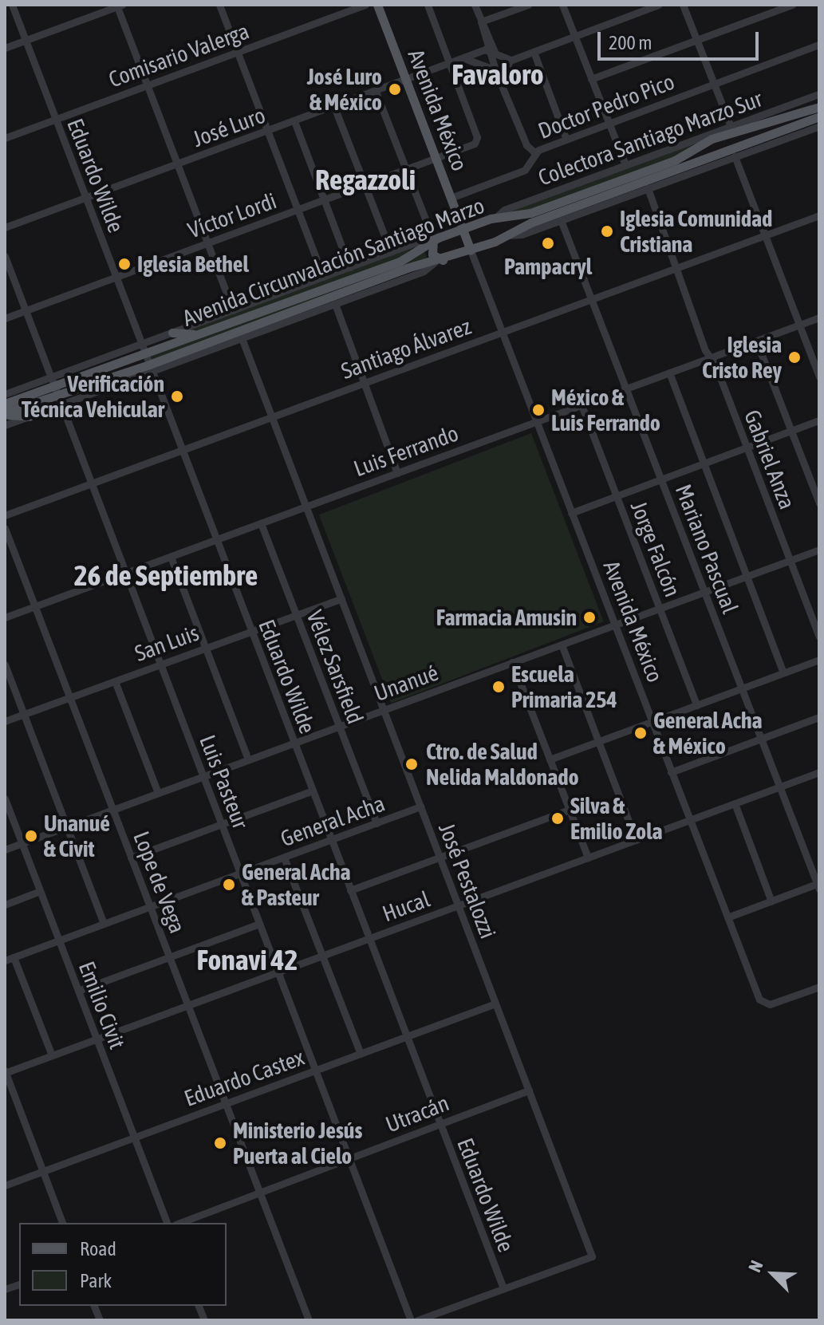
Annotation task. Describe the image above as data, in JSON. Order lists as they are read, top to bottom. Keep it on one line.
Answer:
{"streets":{"main road":["Avenida México","Avenida Circunvalación Santiago Marzo"],"street":["Comisario Valerga","Doctor Pedro Pico","José Luro","Colectora Santiago Marzo Sur","Eduardo Wilde","Víctor Lordi","Santiago Álvarez","Luis Ferrando","Gabriel Anza","Jorge Falcón","Mariano Pascual","San Luis","Vélez Sarsfield","Unanué","Luis Pasteur","General Acha","José Pestalozzi","Lope de Vega","Hucal","Emilio Civit","Eduardo Castex","Utracán"]},"crossings":[["Comisario Valerga","Eduardo Wilde"],["Doctor Pedro Pico","Avenida México"],["Avenida México","José Luro"],["Avenida México","Víctor Lordi"],["Avenida México","Avenida Circunvalación Santiago Marzo"],["Avenida México","Santiago Álvarez"],["Avenida México","Luis Ferrando"],["Avenida México","Unanué"],["Avenida México","Hucal"],["José Luro","Eduardo Wilde"],["José Luro","Víctor Lordi"],["Colectora Santiago Marzo Sur","Avenida Circunvalación Santiago Marzo"],["Colectora Santiago Marzo Sur","Gabriel Anza"],["Colectora Santiago Marzo Sur","Mariano Pascual"],["Eduardo Wilde","Víctor Lordi"],["Eduardo Wilde","Avenida Circunvalación Santiago Marzo"],["Eduardo Wilde","Santiago Álvarez"],["Eduardo Wilde","Luis Ferrando"],["Eduardo Wilde","San Luis"],["Eduardo Wilde","Unanué"],["Eduardo Wilde","General Acha"],["Eduardo Wilde","José Pestalozzi"],["Eduardo Wilde","Hucal"],["Eduardo Wilde","Eduardo Castex"],["Eduardo Wilde","Utracán"],["Víctor Lordi","Luis Pasteur"],["Avenida Circunvalación Santiago Marzo","Luis Pasteur"],["Santiago Álvarez","Gabriel Anza"],["Santiago Álvarez","Mariano Pascual"],["Santiago Álvarez","Luis Pasteur"],["Santiago Álvarez","José Pestalozzi"],["Luis Ferrando","Gabriel Anza"],["Luis Ferrando","Jorge Falcón"],["Luis Ferrando","Mariano Pascual"],["Luis Ferrando","Vélez Sarsfield"],["Luis Ferrando","Luis Pasteur"],["Luis Ferrando","José Pestalozzi"],["Luis Ferrando","Lope de Vega"],["Gabriel Anza","Unanué"],["Jorge Falcón","Unanué"],["Mariano Pascual","Unanué"],["Mariano Pascual","Hucal"],["San Luis","Vélez Sarsfield"],["San Luis","Luis Pasteur"],["San Luis","José Pestalozzi"],["San Luis","Lope de Vega"],["Vélez Sarsfield","Unanué"],["Vélez Sarsfield","General Acha"],["Unanué","Luis Pasteur"],["Unanué","José Pestalozzi"],["Unanué","Lope de Vega"],["Unanué","Emilio Civit"],["Luis Pasteur","General Acha"],["Luis Pasteur","Hucal"],["Luis Pasteur","Eduardo Castex"],["Luis Pasteur","Utracán"],["General Acha","José Pestalozzi"],["General Acha","Lope de Vega"],["General Acha","Emilio Civit"],["José Pestalozzi","Hucal"],["José Pestalozzi","Eduardo Castex"],["José Pestalozzi","Utracán"],["Lope de Vega","Hucal"],["Lope de Vega","Eduardo Castex"],["Lope de Vega","Utracán"],["Hucal","Emilio Civit"],["Emilio Civit","Eduardo Castex"]],"districts":["Favaloro","Regazzoli","26 de Septiembre","Fonavi 42"],"places":["José Luro & México","Iglesia Comunidad Cristiana","Pampacryl","Iglesia Bethel","Iglesia Cristo Rey","Verificación Técnica Vehicular","México & Luis Ferrando","Farmacia Amusin","Escuela Primaria 254","General Acha & México","Ctro. de Salud Nelida Maldonado","Silva & Emilio Zola","Unanué & Civit","General Acha & Pasteur","Ministerio Jesús Puerta al Cielo"],"legend":["Road","Park"],"scale_bar":"200 m","north":"top left"}
